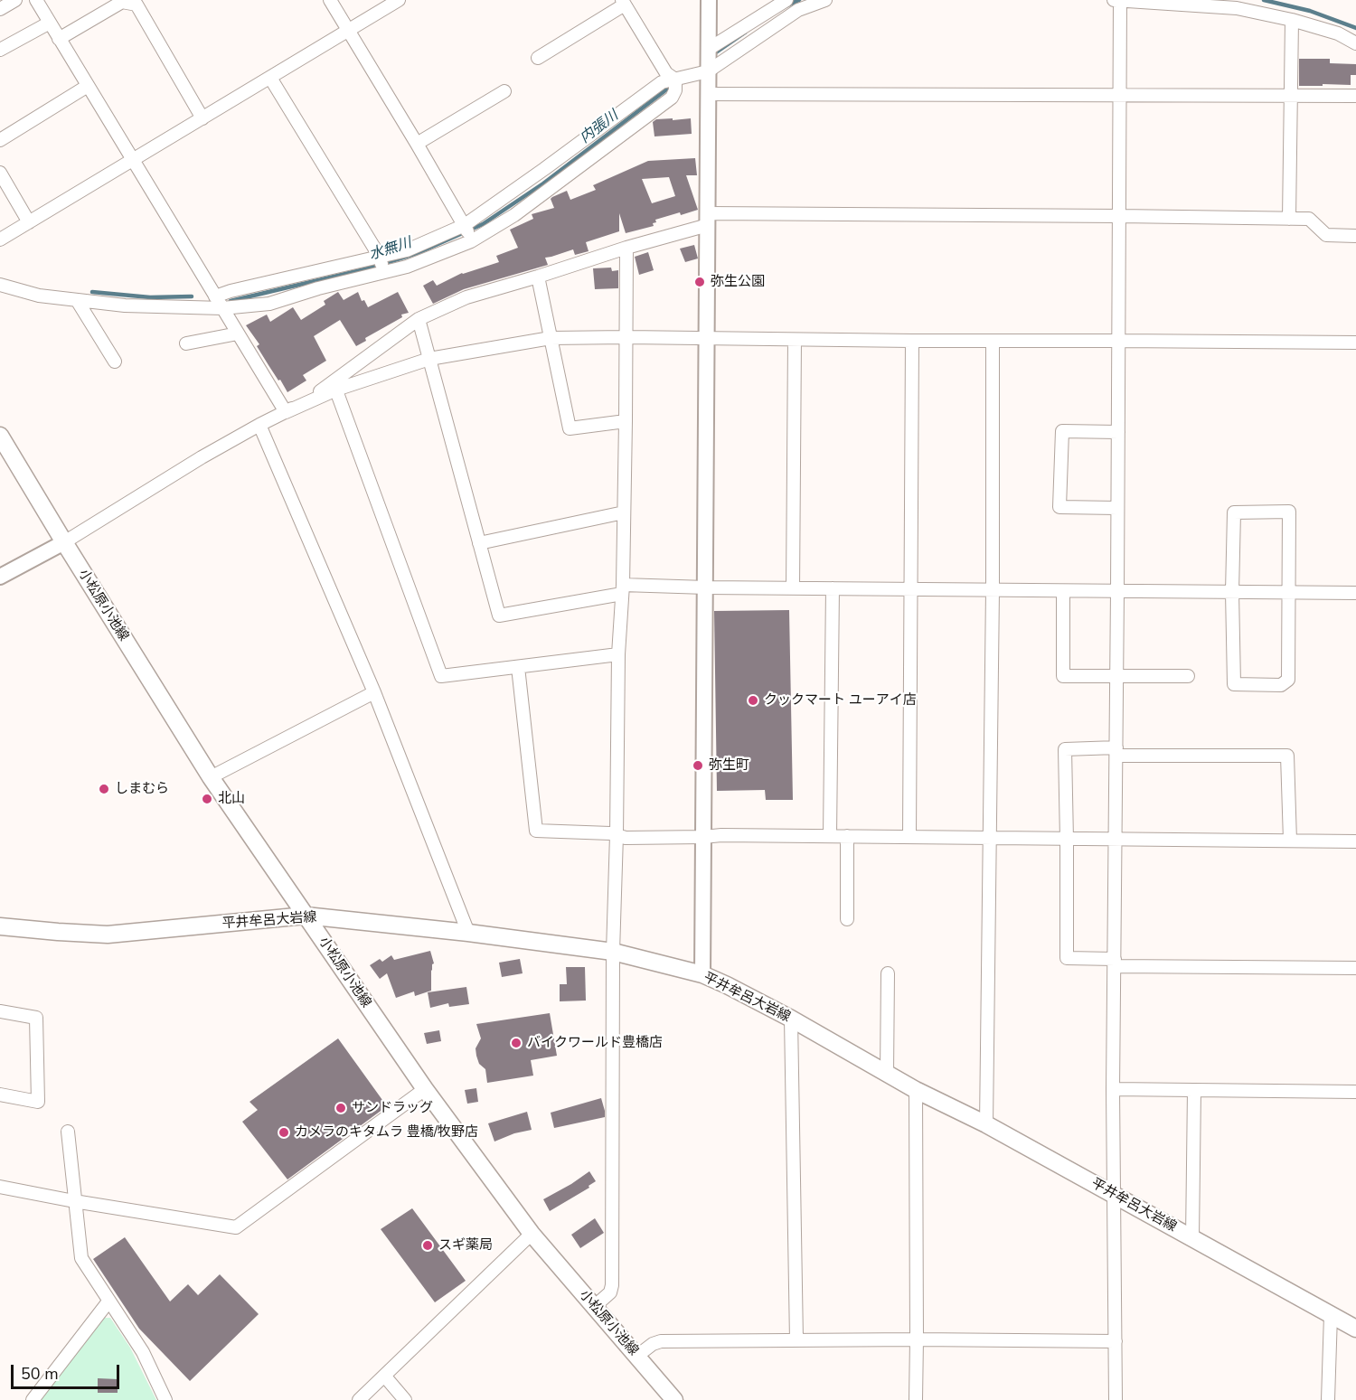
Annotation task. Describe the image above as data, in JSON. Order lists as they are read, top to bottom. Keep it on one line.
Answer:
{"streets":{"main road":["小松原小池線","平井牟呂大岩線"]},"crossings":[["小松原小池線","平井牟呂大岩線"]],"water":["内張川","水無川"],"places":["弥生公園","クックマート ユーアイ店","弥生町","しまむら","北山","バイクワールド豊橋店","サンドラッグ","カメラのキタムラ 豊橋/牧野店","スギ薬局"],"scale_bar":"50 m"}
